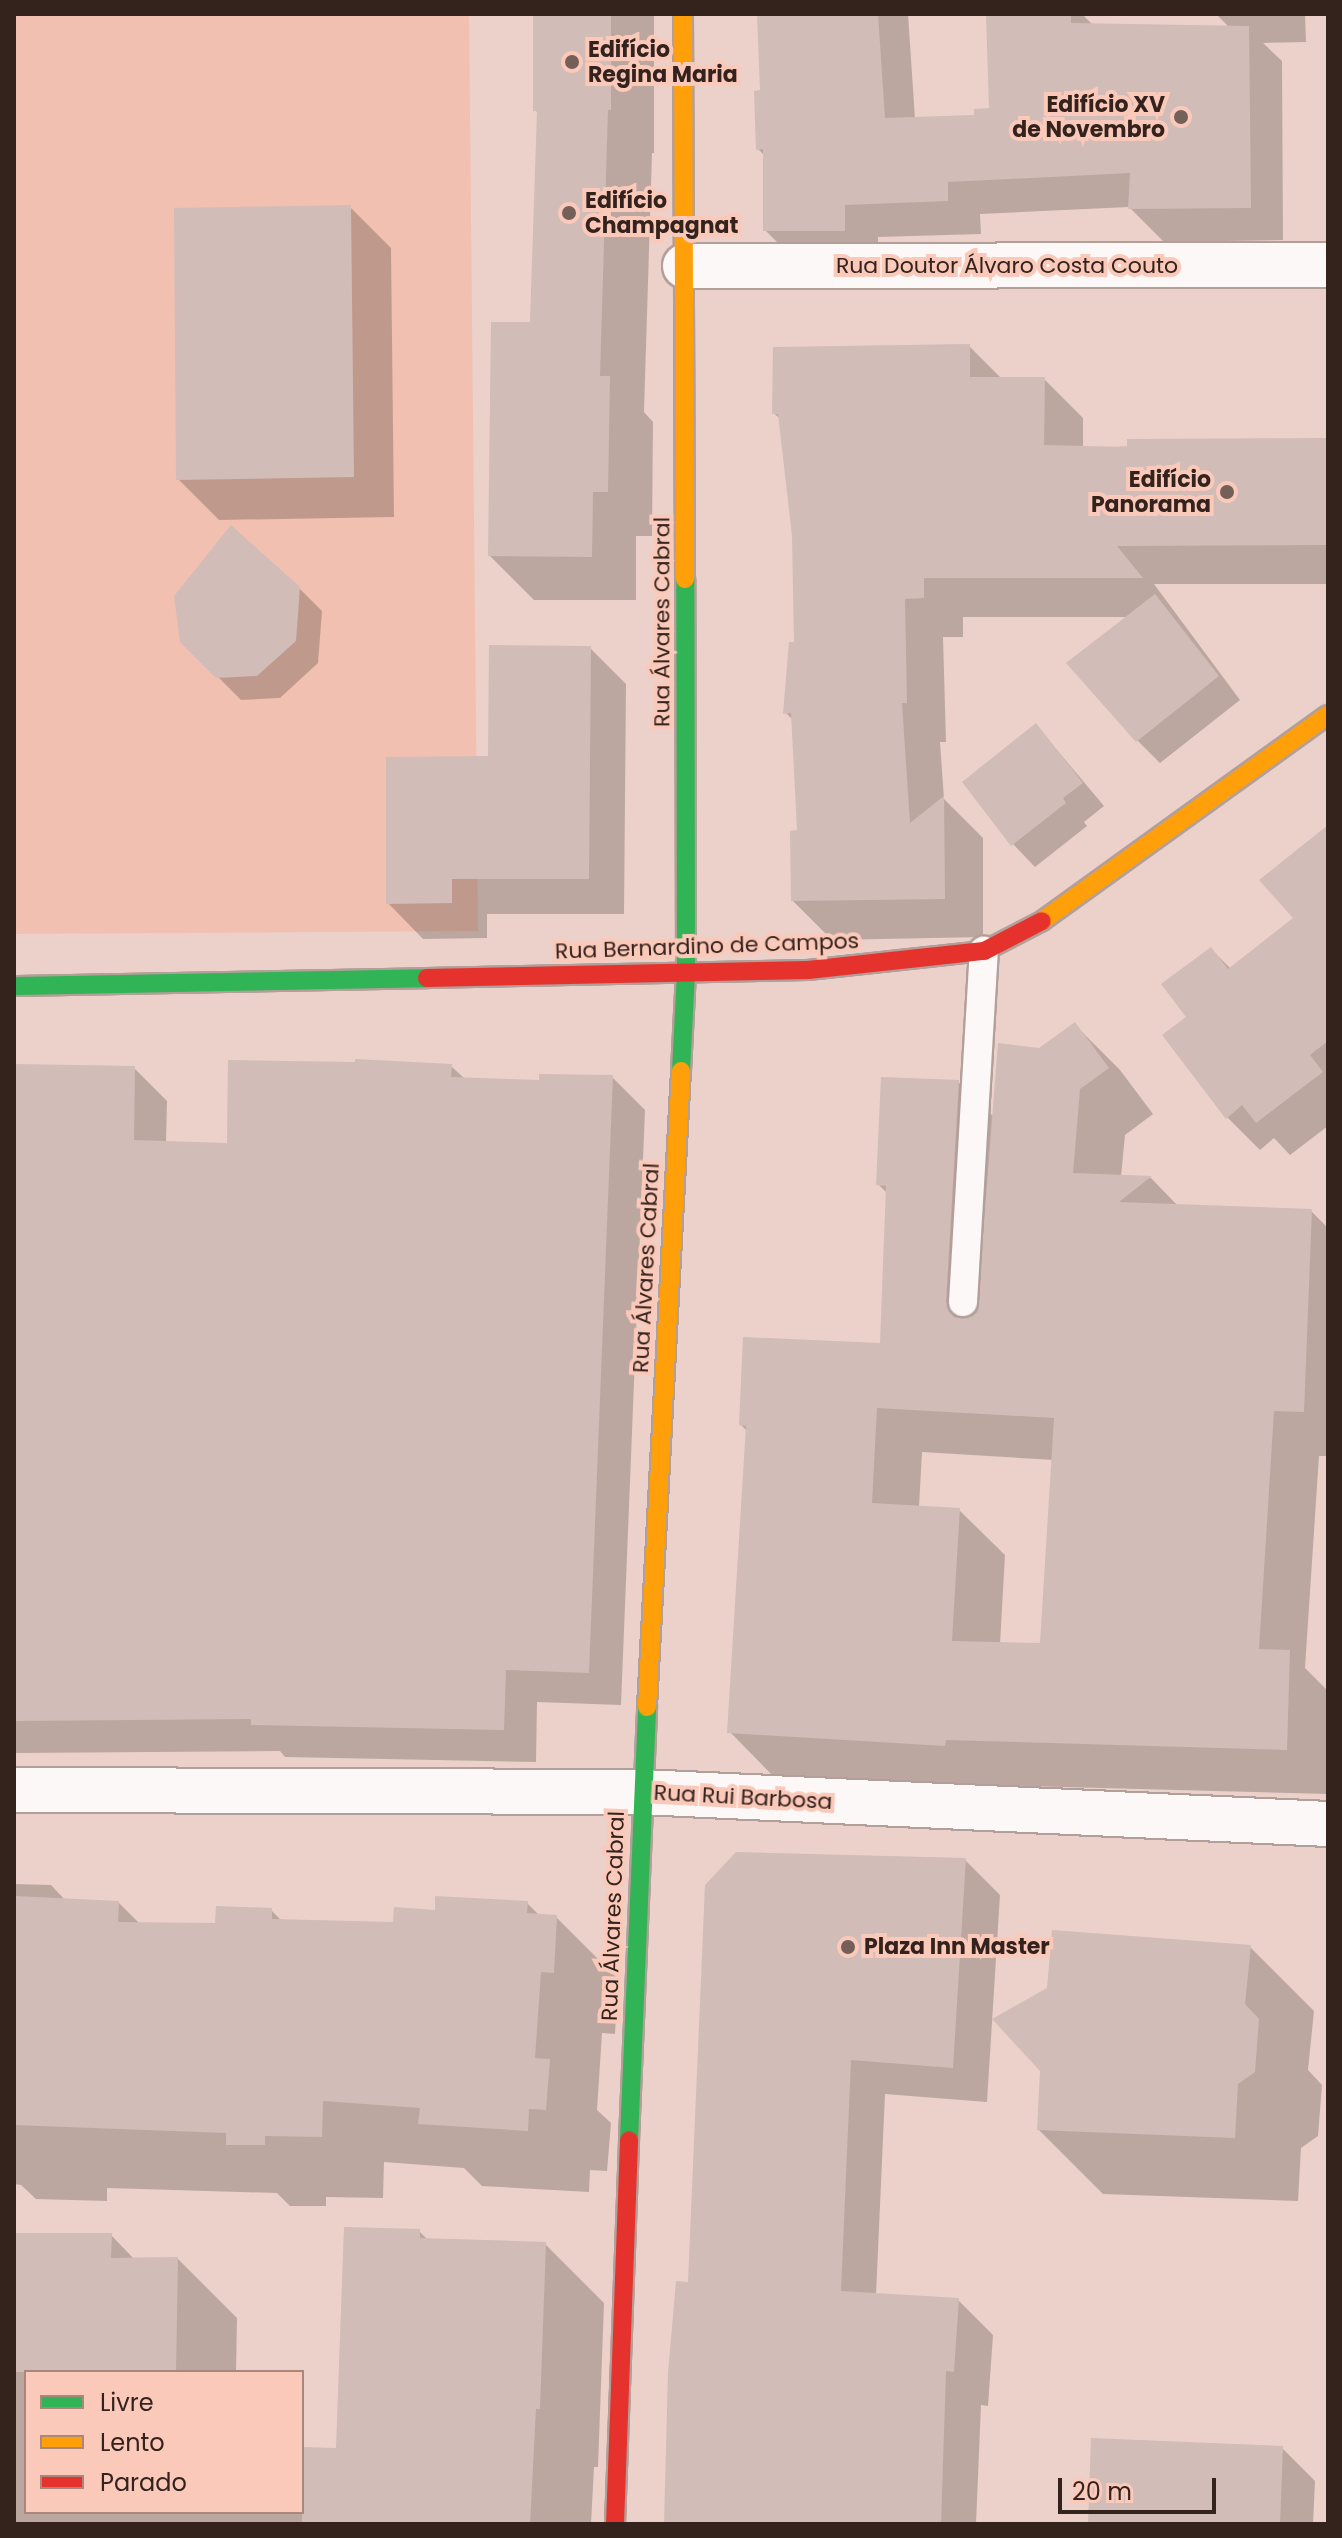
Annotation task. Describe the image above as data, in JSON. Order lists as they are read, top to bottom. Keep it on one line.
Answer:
{"streets":{"main road":["Rua Álvares Cabral","Rua Bernardino de Campos"],"street":["Rua Doutor Álvaro Costa Couto","Rua Rui Barbosa"]},"crossings":[["Rua Doutor Álvaro Costa Couto","Rua Álvares Cabral"],["Rua Álvares Cabral","Rua Bernardino de Campos"],["Rua Álvares Cabral","Rua Rui Barbosa"]],"places":["Edifício Regina Maria","Edifício XV de Novembro","Edifício Champagnat","Edifício Panorama","Plaza Inn Master"],"legend":["Livre","Lento","Parado"],"scale_bar":"20 m"}
